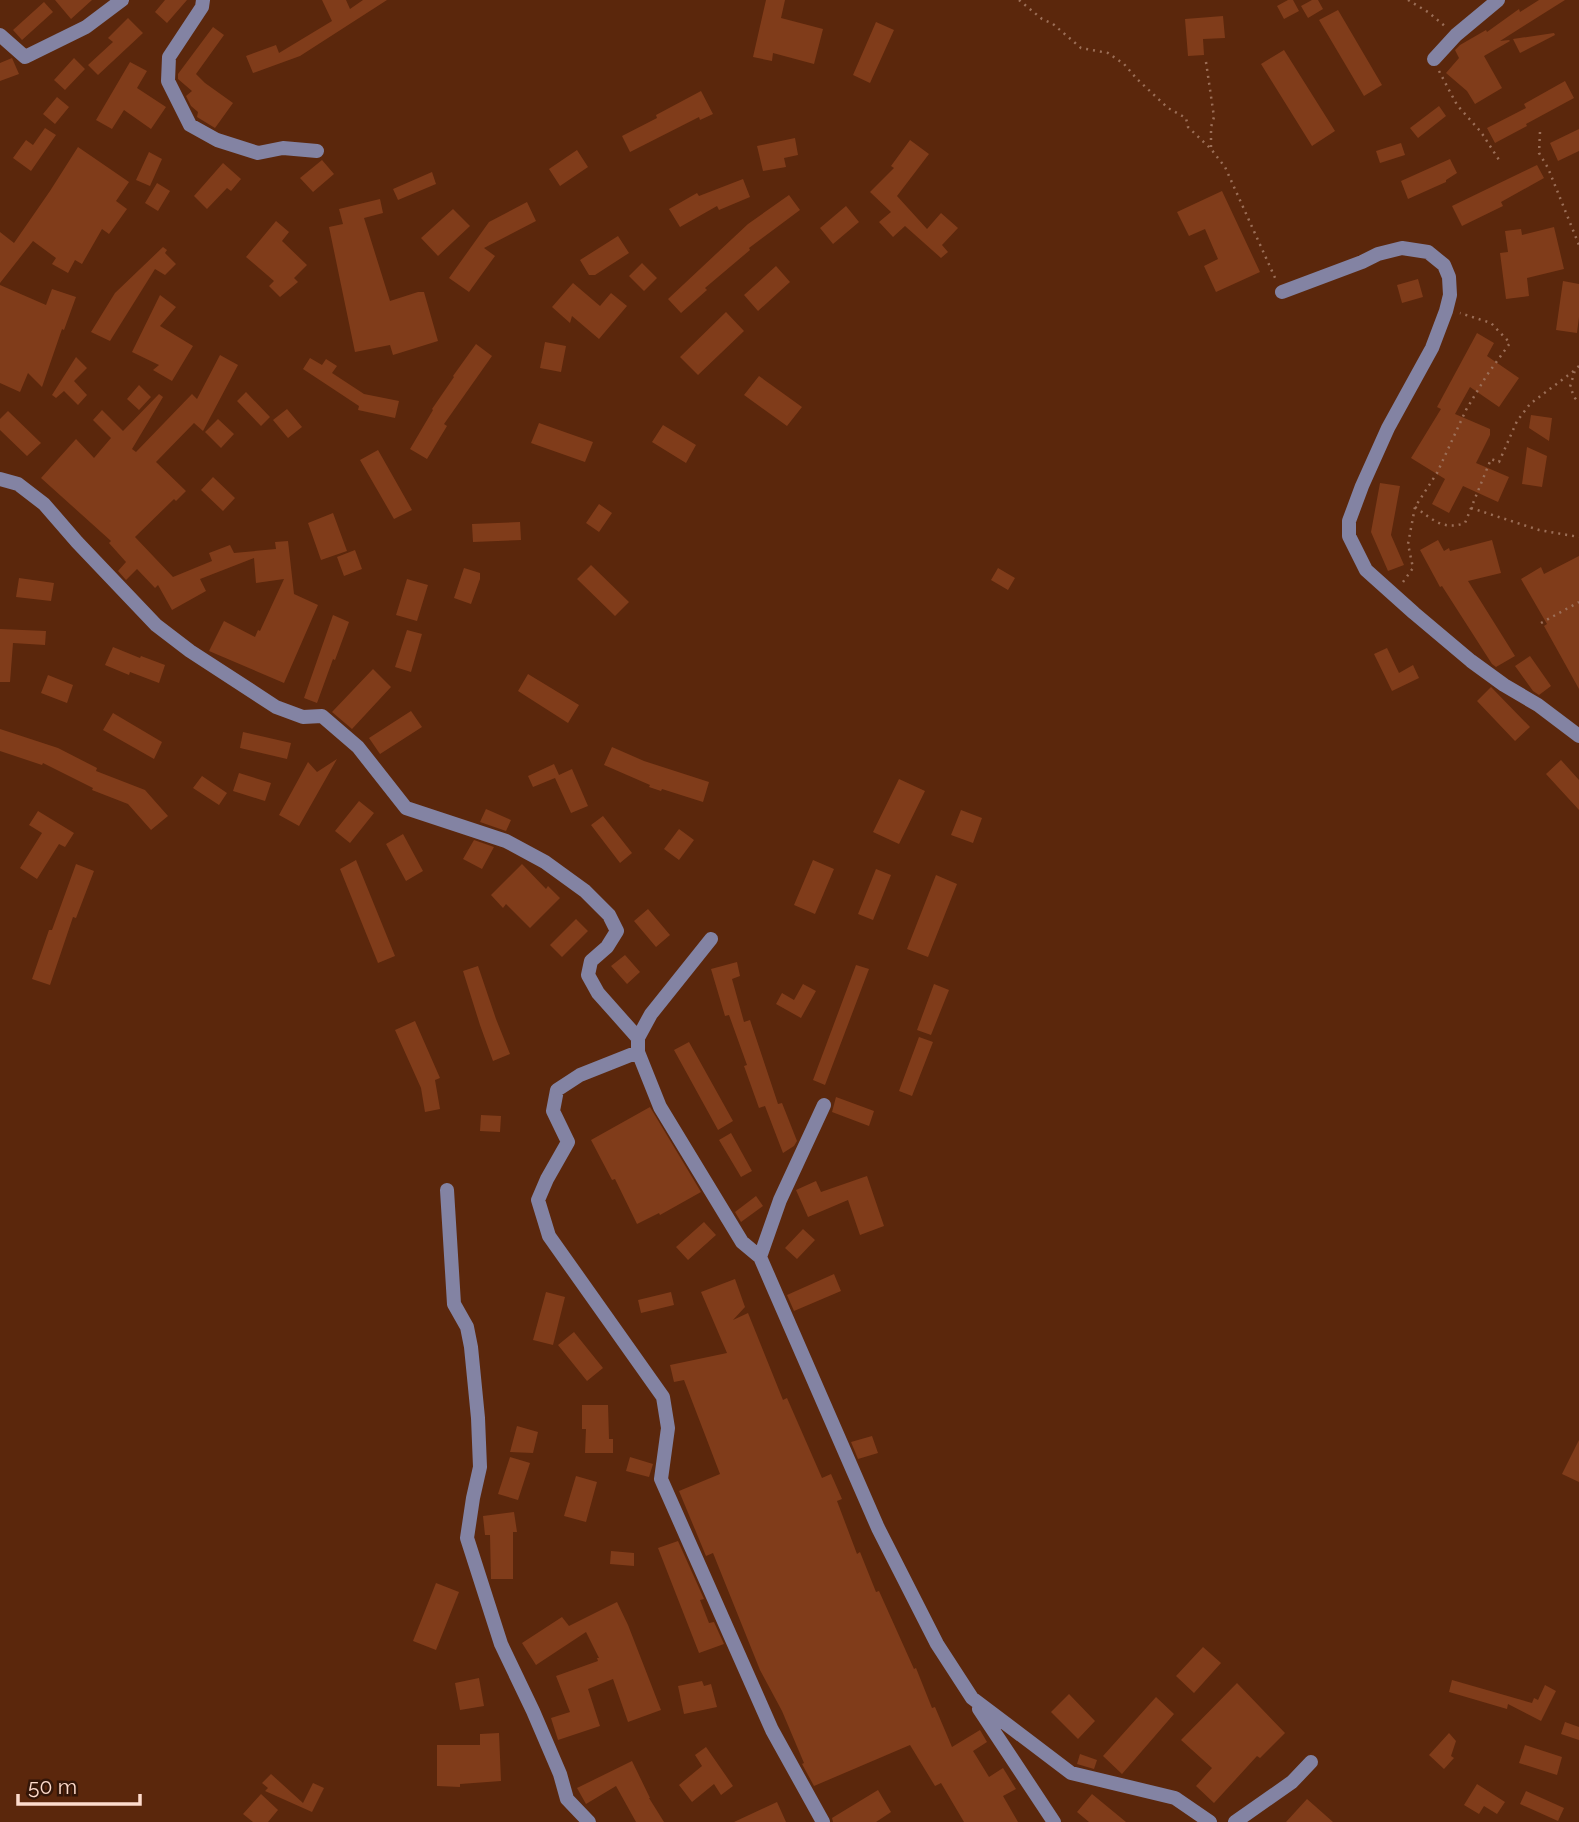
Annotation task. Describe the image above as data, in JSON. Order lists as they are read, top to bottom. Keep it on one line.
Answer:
{"scale_bar":"50 m"}
